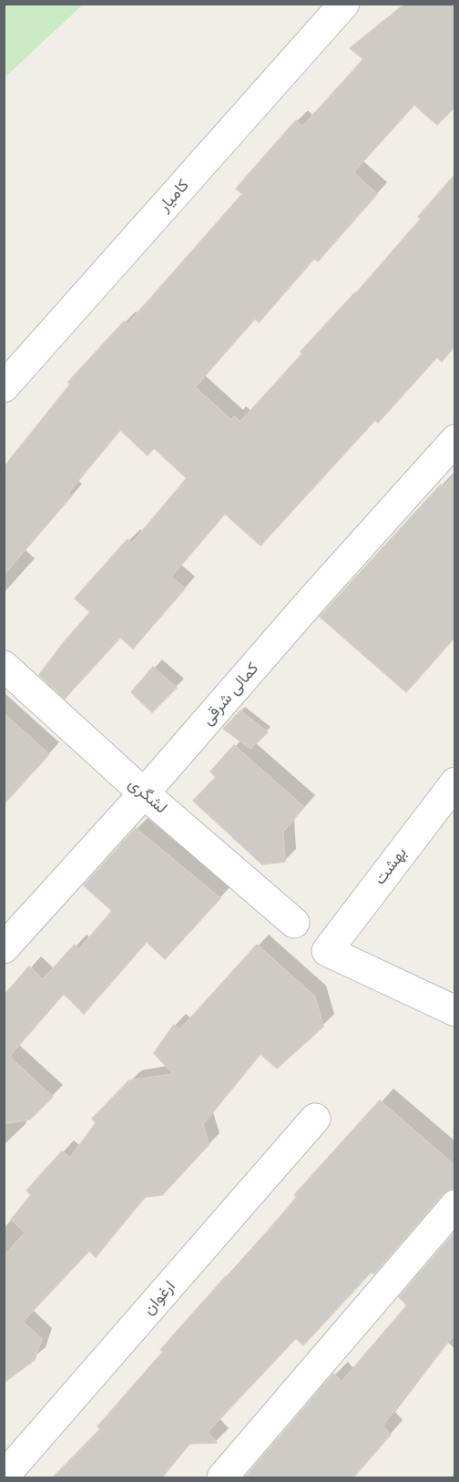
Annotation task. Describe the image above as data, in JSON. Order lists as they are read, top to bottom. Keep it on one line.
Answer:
{"streets":{"street":["کامیار","کمالی شرقی","لشگری","بهشت","ارغوان"]},"crossings":[["کمالی شرقی","لشگری"]]}
